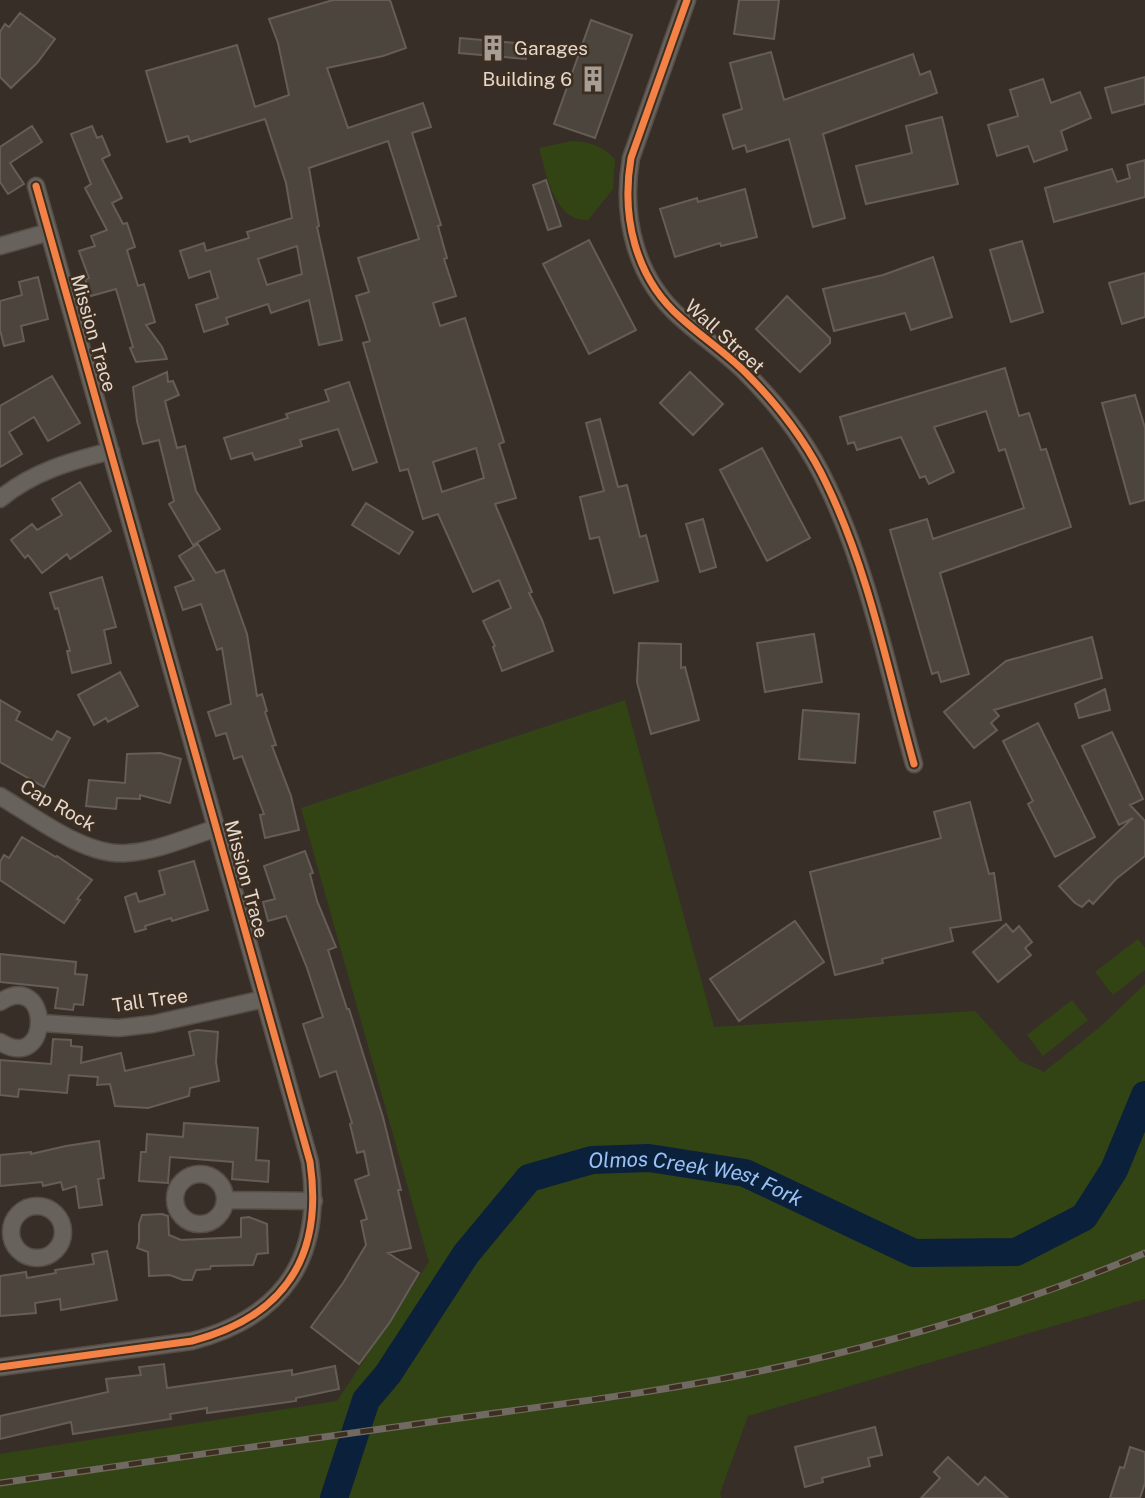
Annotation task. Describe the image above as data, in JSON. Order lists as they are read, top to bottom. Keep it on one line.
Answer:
{"streets":{"street":["Mission Trace","Wall Street","Cap Rock","Tall Tree"]},"crossings":[["Mission Trace","Cap Rock"],["Mission Trace","Tall Tree"]],"water":["Olmos Creek West Fork"],"places":{"building":["Garages","Building 6"]}}
